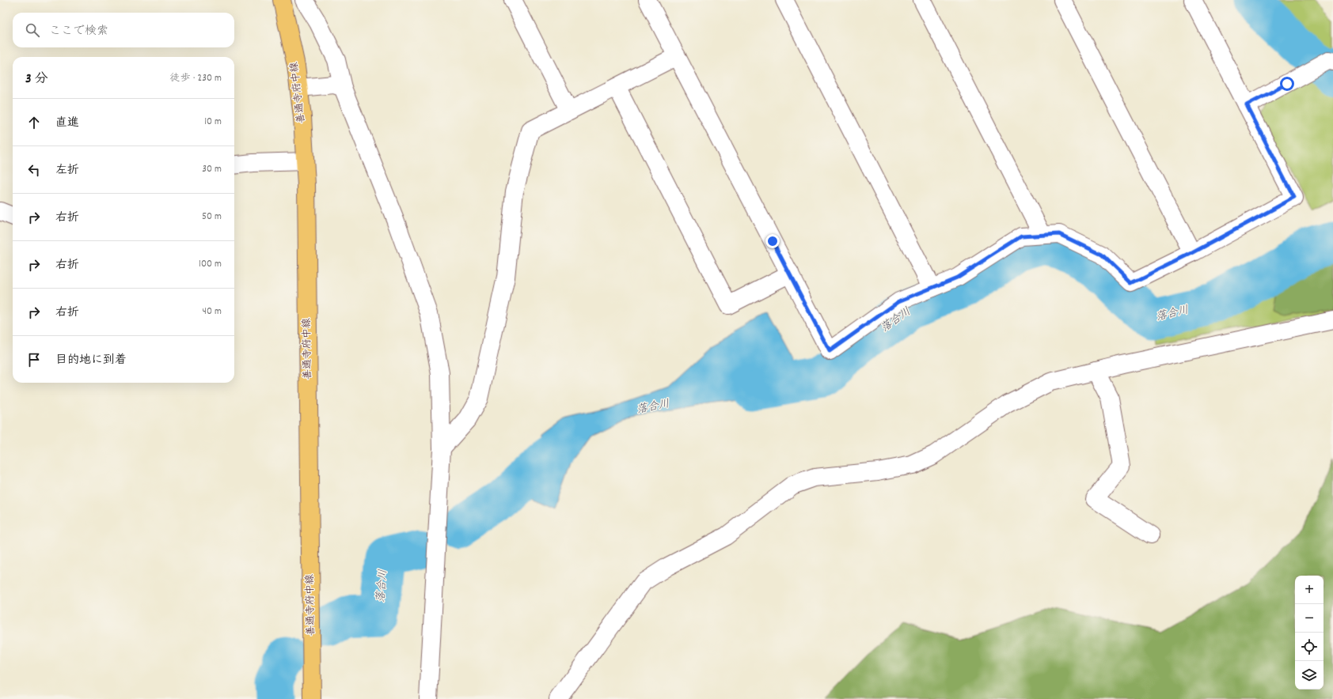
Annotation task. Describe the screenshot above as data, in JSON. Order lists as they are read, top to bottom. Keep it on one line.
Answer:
{"streets":{"main road":["善通寺府中線"]},"water":["落合川"],"page":{"search":"ここで検索","heading":["3 分","徒歩 · 230 m"],"list":[["直進","10 m"],["左折","30 m"],["右折","50 m"],["右折","100 m"],["右折","40 m"],"目的地に到着"],"map_buttons":["+","−"]}}
